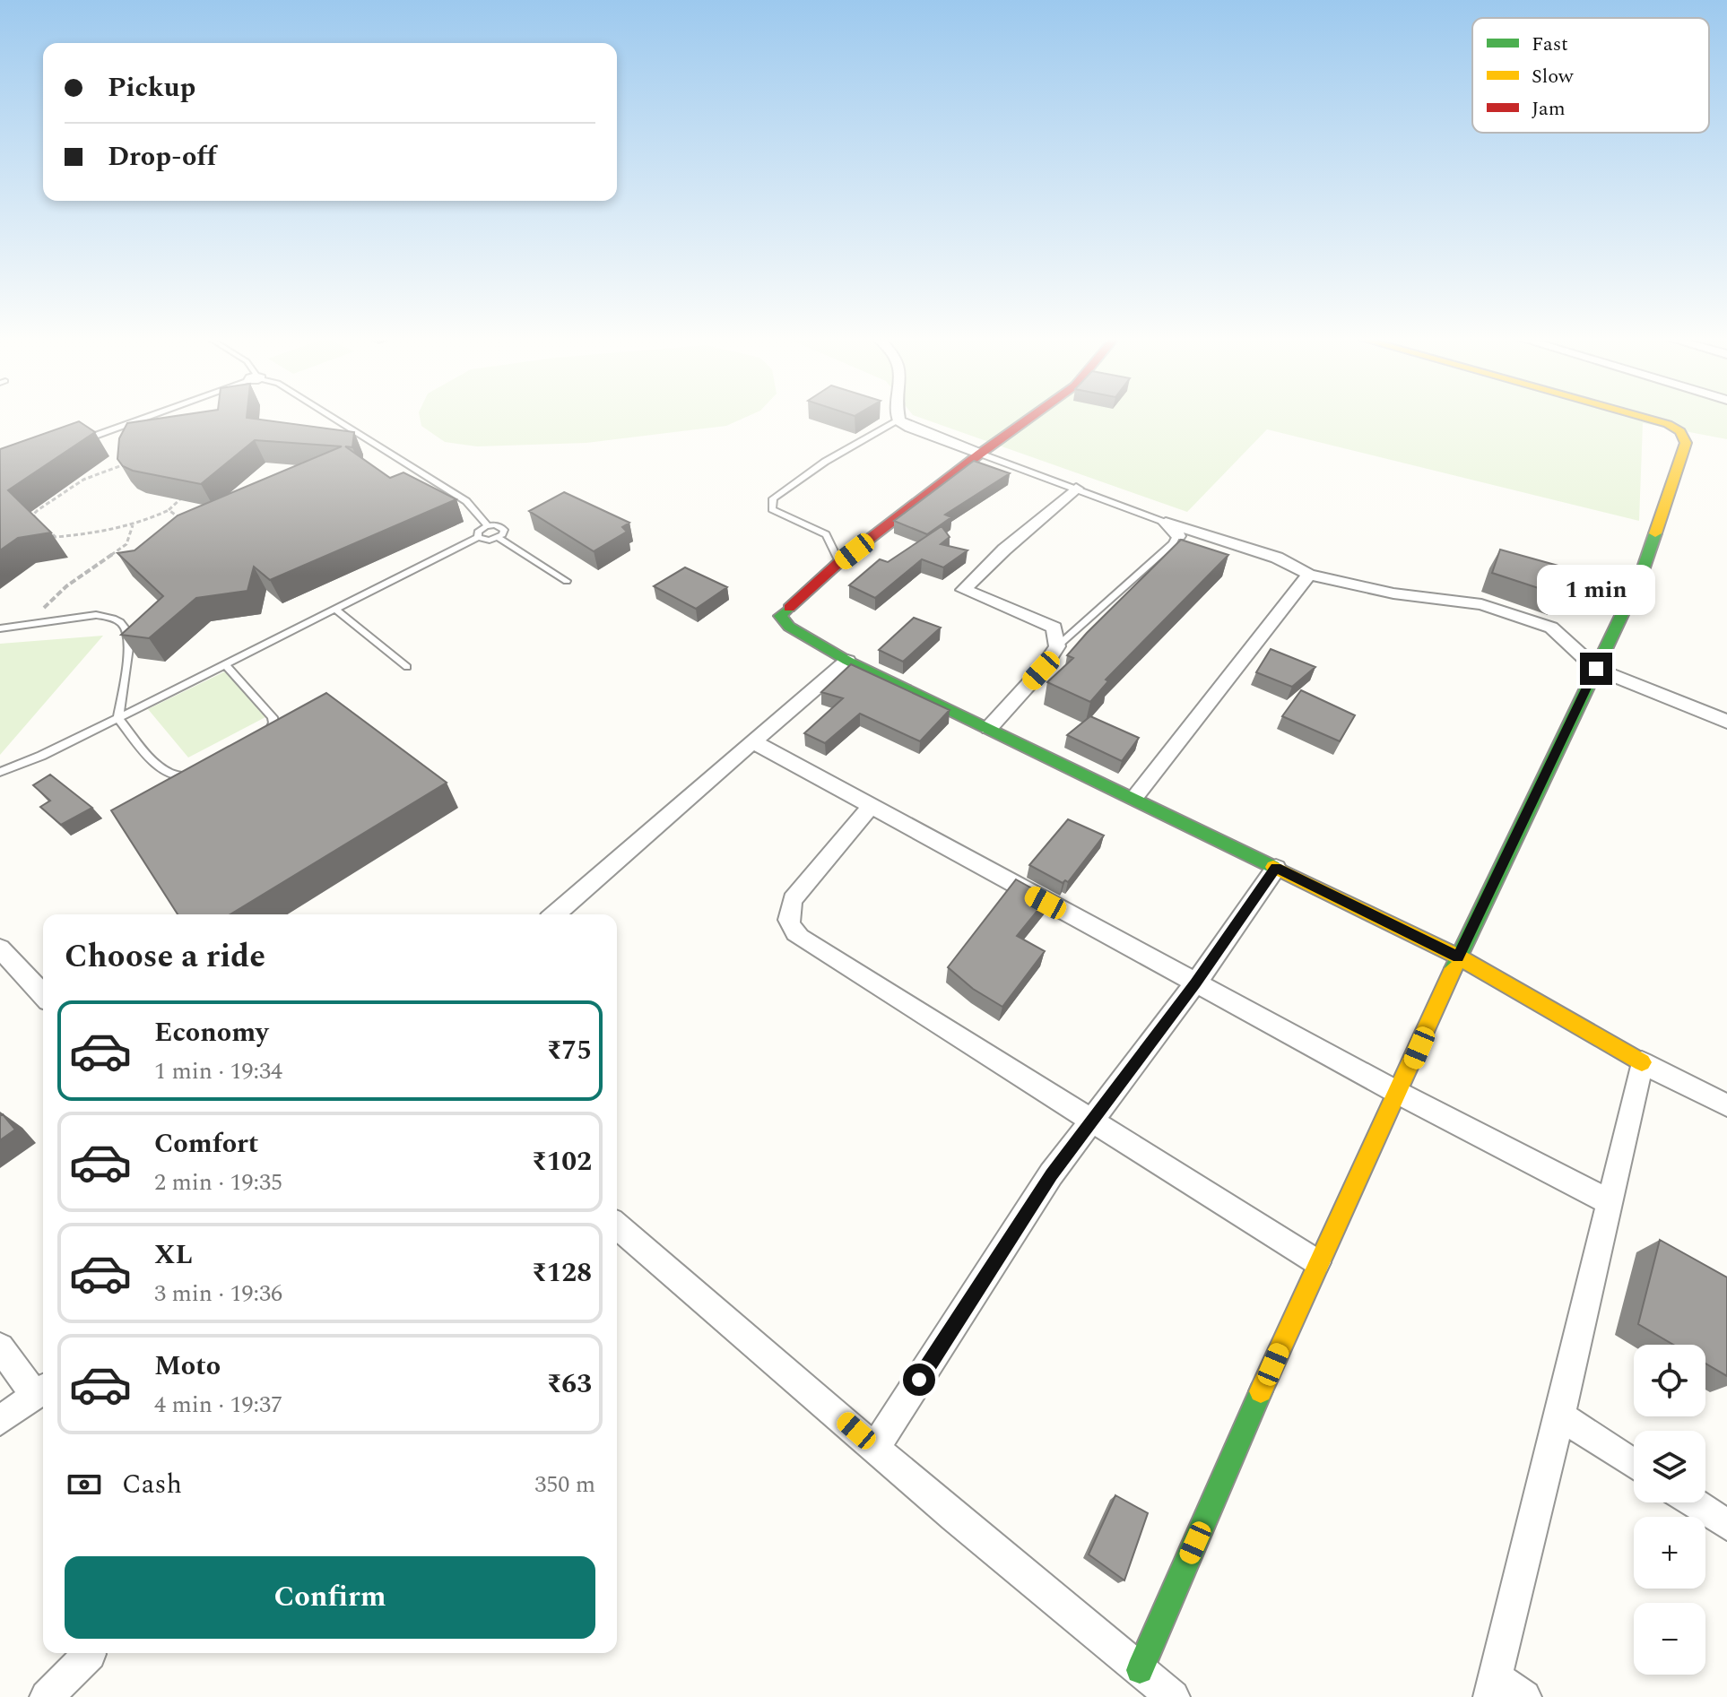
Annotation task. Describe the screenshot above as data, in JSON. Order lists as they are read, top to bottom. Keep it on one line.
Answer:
{"legend":["Fast","Slow","Jam"],"page":{"banner":["Pickup","Drop-off"],"bubble":"1 min","heading":"Choose a ride","list":[{"name":"Economy","note":"1 min · 19:34","value":"₹75"},{"name":"Comfort","note":"2 min · 19:35","value":"₹102"},{"name":"XL","note":"3 min · 19:36","value":"₹128"},{"name":"Moto","note":"4 min · 19:37","value":"₹63"}],"map_buttons":["+","−"],"pay":["Cash","350 m"],"buttons":"Confirm"}}
